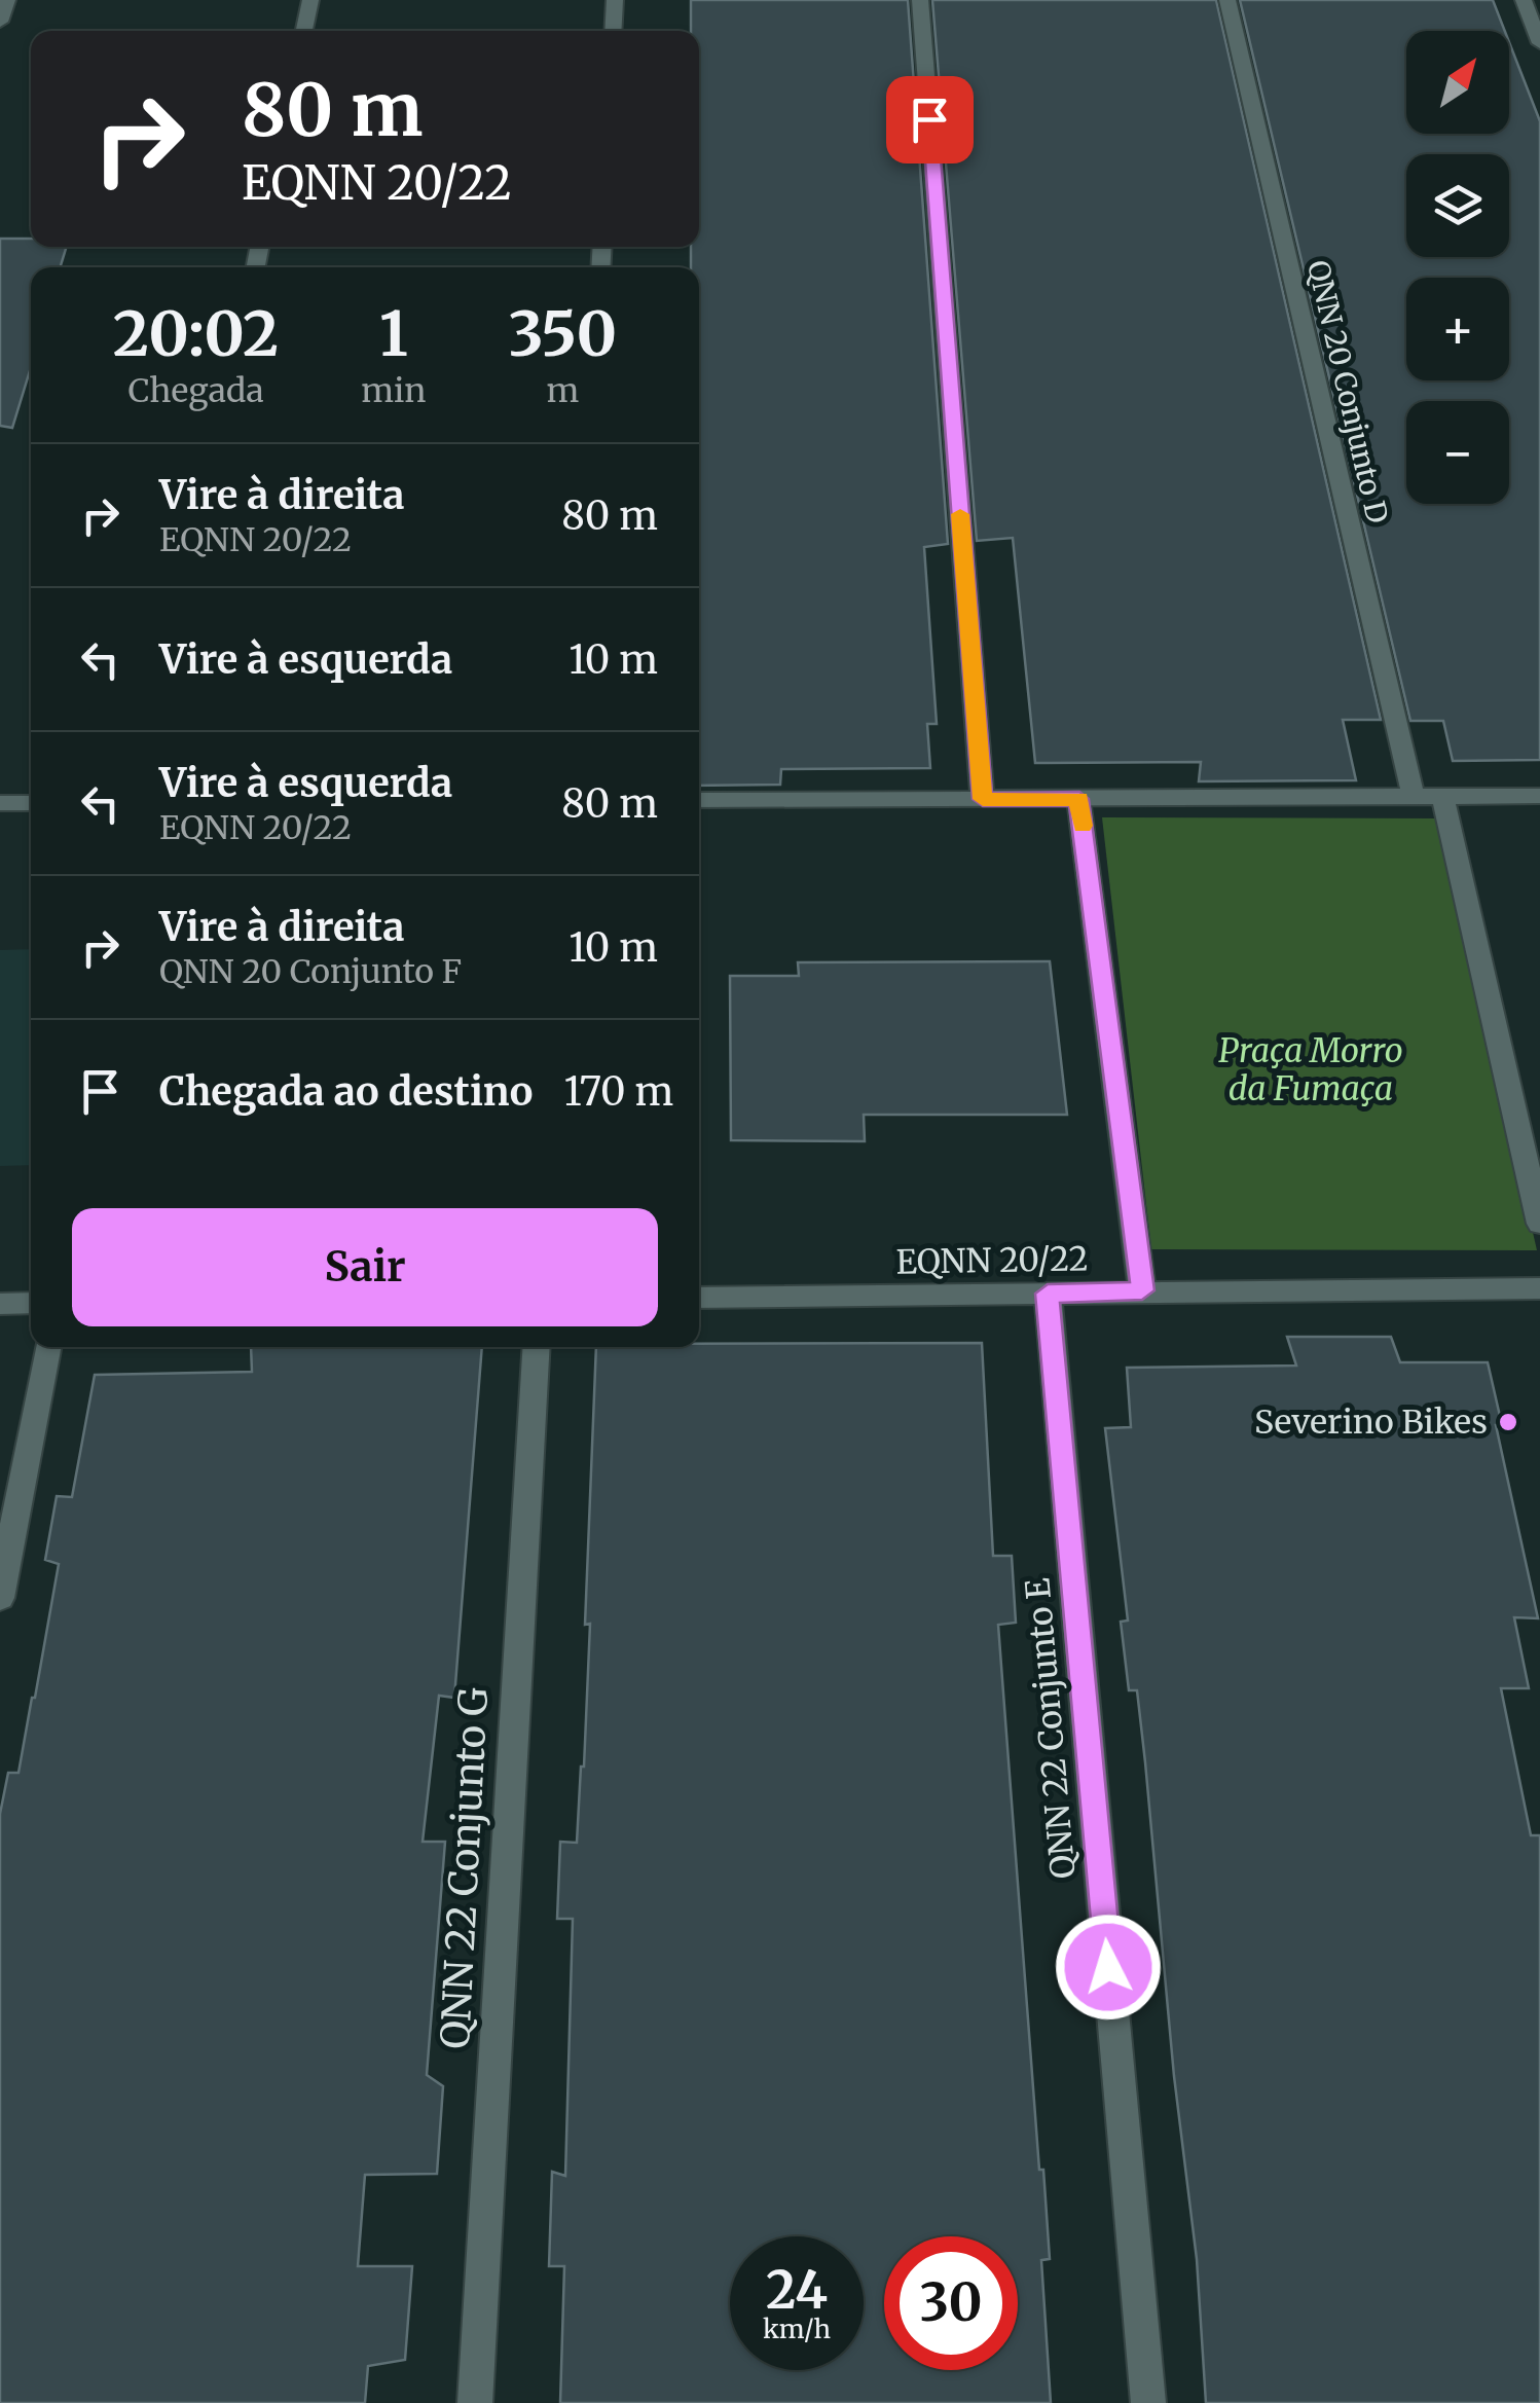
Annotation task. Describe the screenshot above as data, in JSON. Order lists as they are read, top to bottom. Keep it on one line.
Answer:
{"streets":{"street":["QNN 20 Conjunto D","EQNN 20/22","QNN 22 Conjunto E","QNN 22 Conjunto G"]},"crossings":[["EQNN 20/22","QNN 22 Conjunto E"]],"parks":["Praça Morro da Fumaça"],"places":["Severino Bikes"],"north":"top right","page":{"map_buttons":["+","−"],"turn":["80 m","EQNN 20/22"],"eta":["20:02","Chegada","1","min","350","m"],"list":[{"name":"Vire à direita","note":"EQNN 20/22","value":"80 m"},{"name":"Vire à esquerda","value":"10 m"},{"name":"Vire à esquerda","note":"EQNN 20/22","value":"80 m"},{"name":"Vire à direita","note":"QNN 20 Conjunto F","value":"10 m"},{"name":"Chegada ao destino","value":"170 m"}],"buttons":"Sair","speed":"24 km/h","limit":"30"}}
